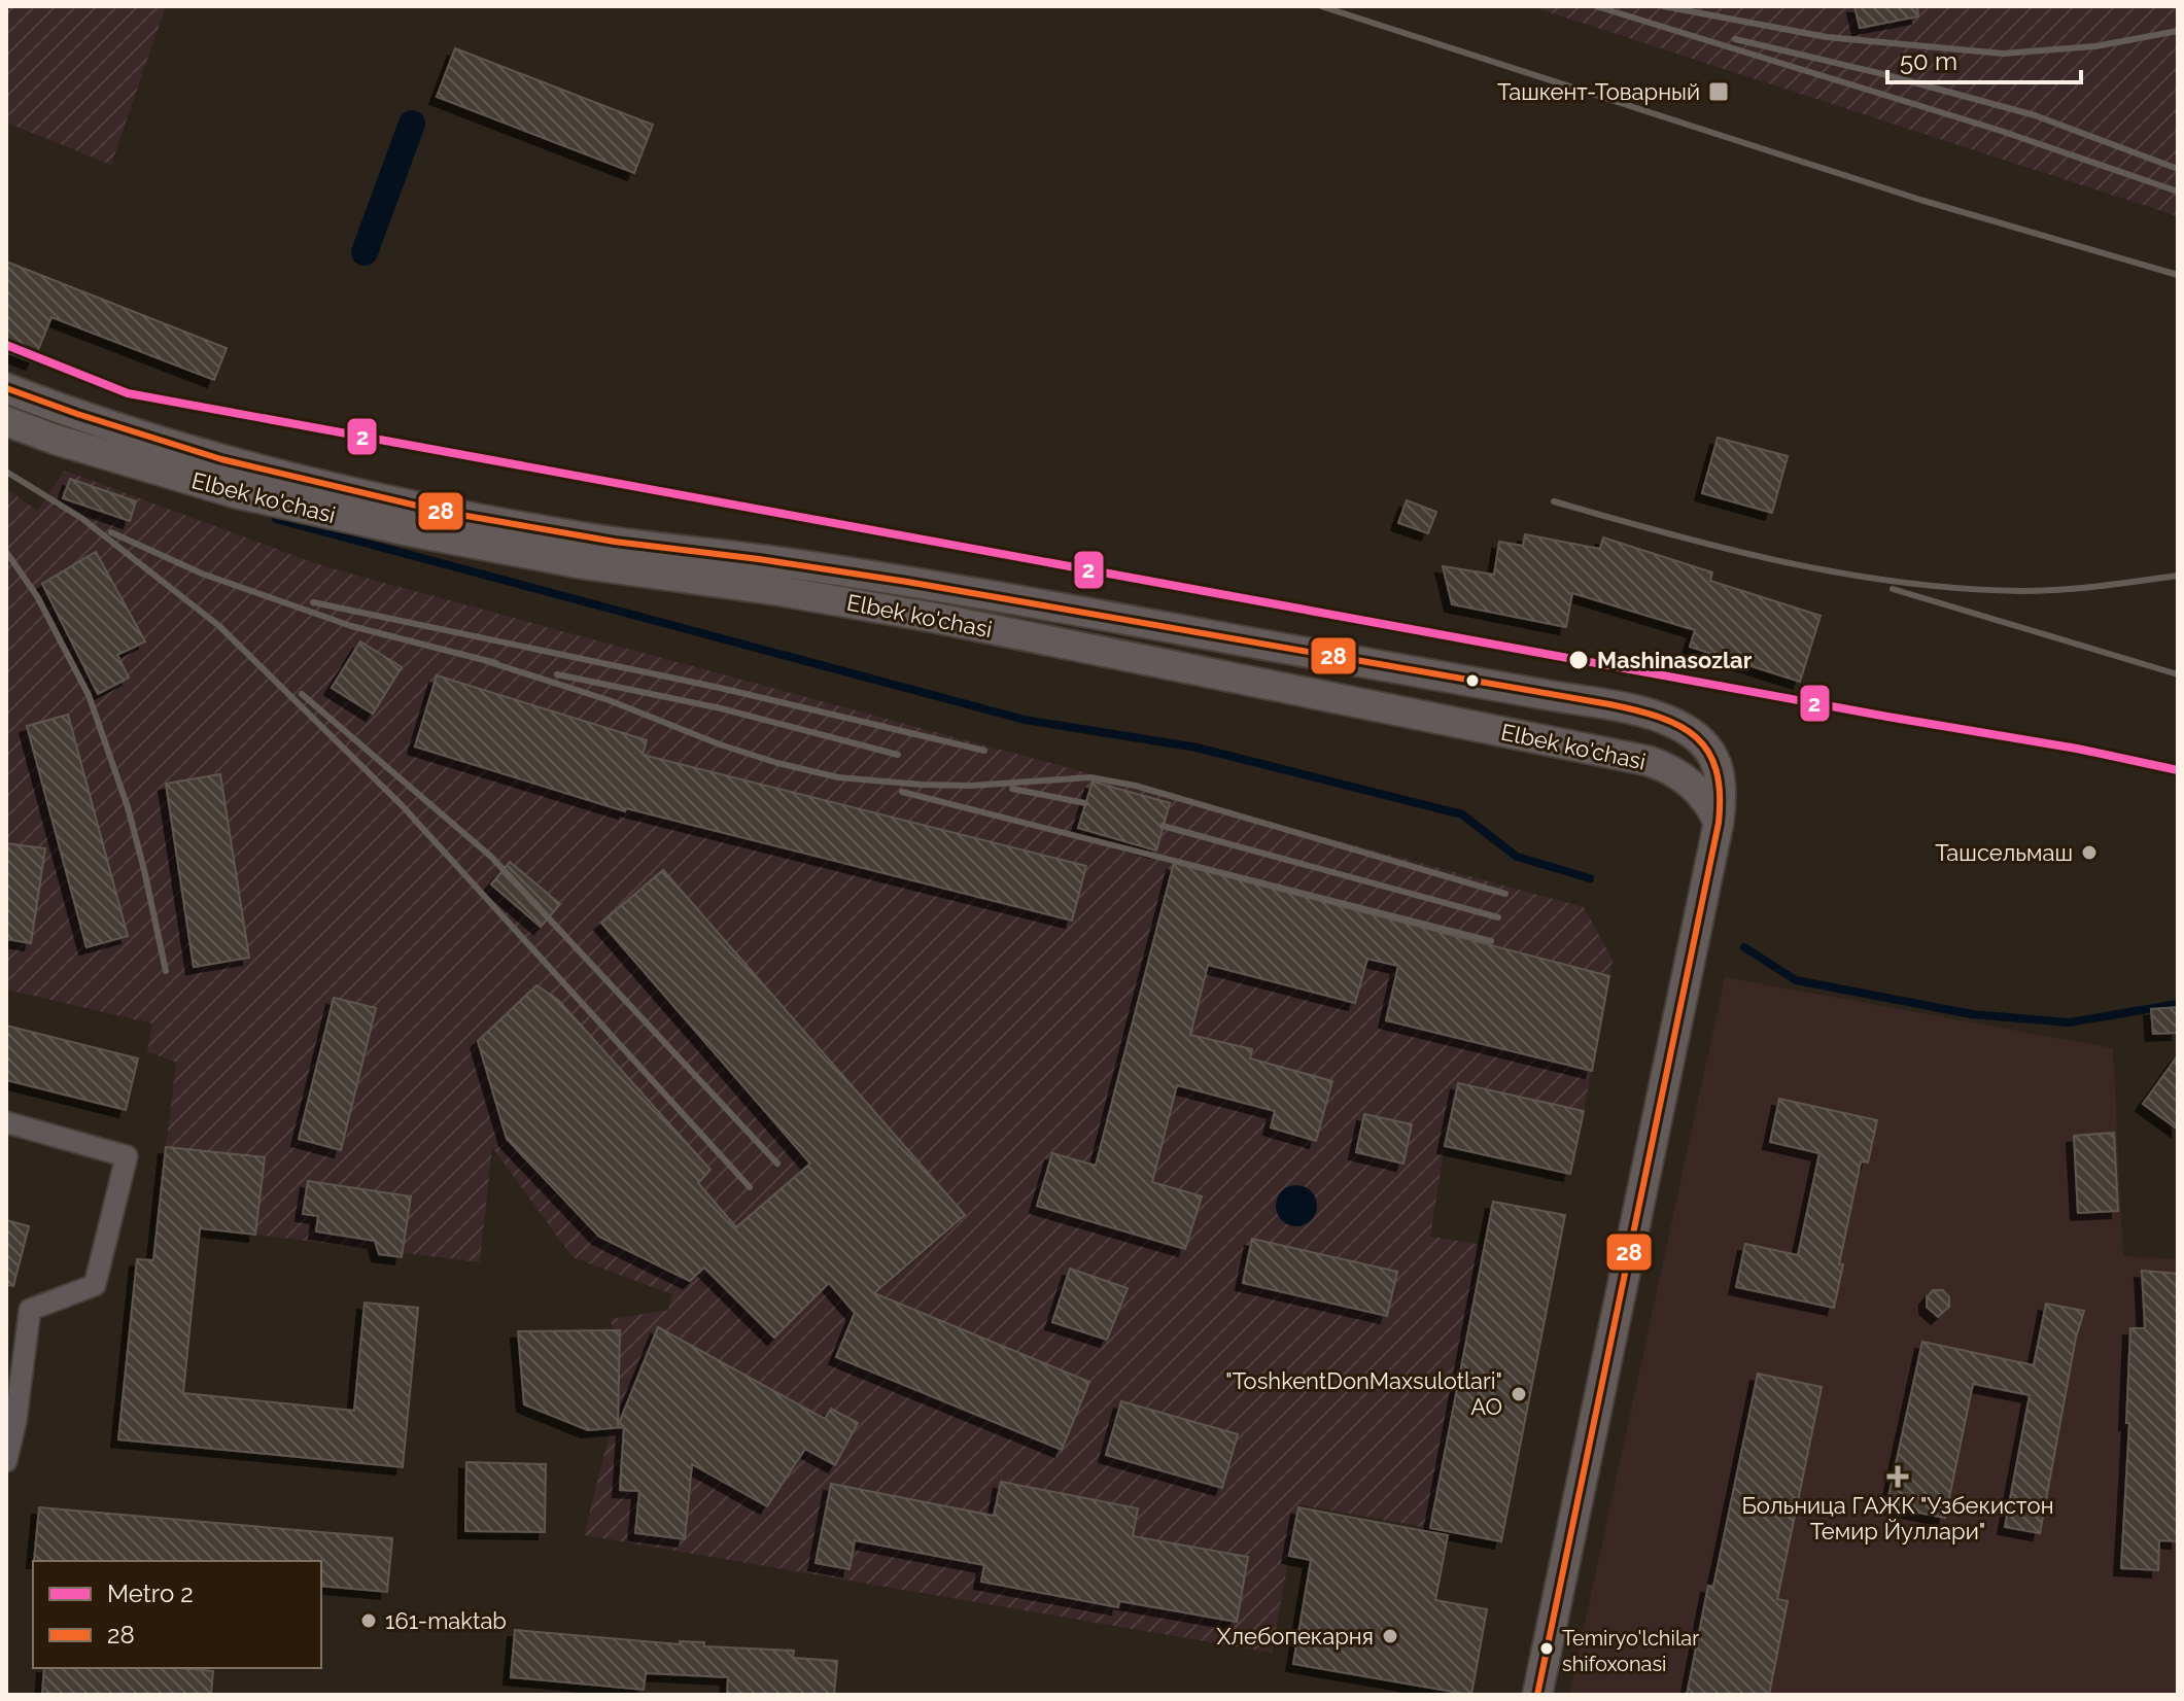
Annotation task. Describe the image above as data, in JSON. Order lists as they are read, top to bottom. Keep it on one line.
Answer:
{"streets":{"main road":["Elbek ko'chasi"]},"places":{"transit":["Ташкент-Товарный"],"other":["Mashinasozlar","Ташсельмаш","\"ToshkentDonMaxsulotlari\" AO","161-maktab","Хлебопекарня","Temiryo'lchilar shifoxonasi"],"health":["Больница ГАЖК \"Узбекистон Темир Йуллари\""]},"lines":["metro line 2","transit line 28"],"legend":["Metro 2","28"],"scale_bar":"50 m"}
